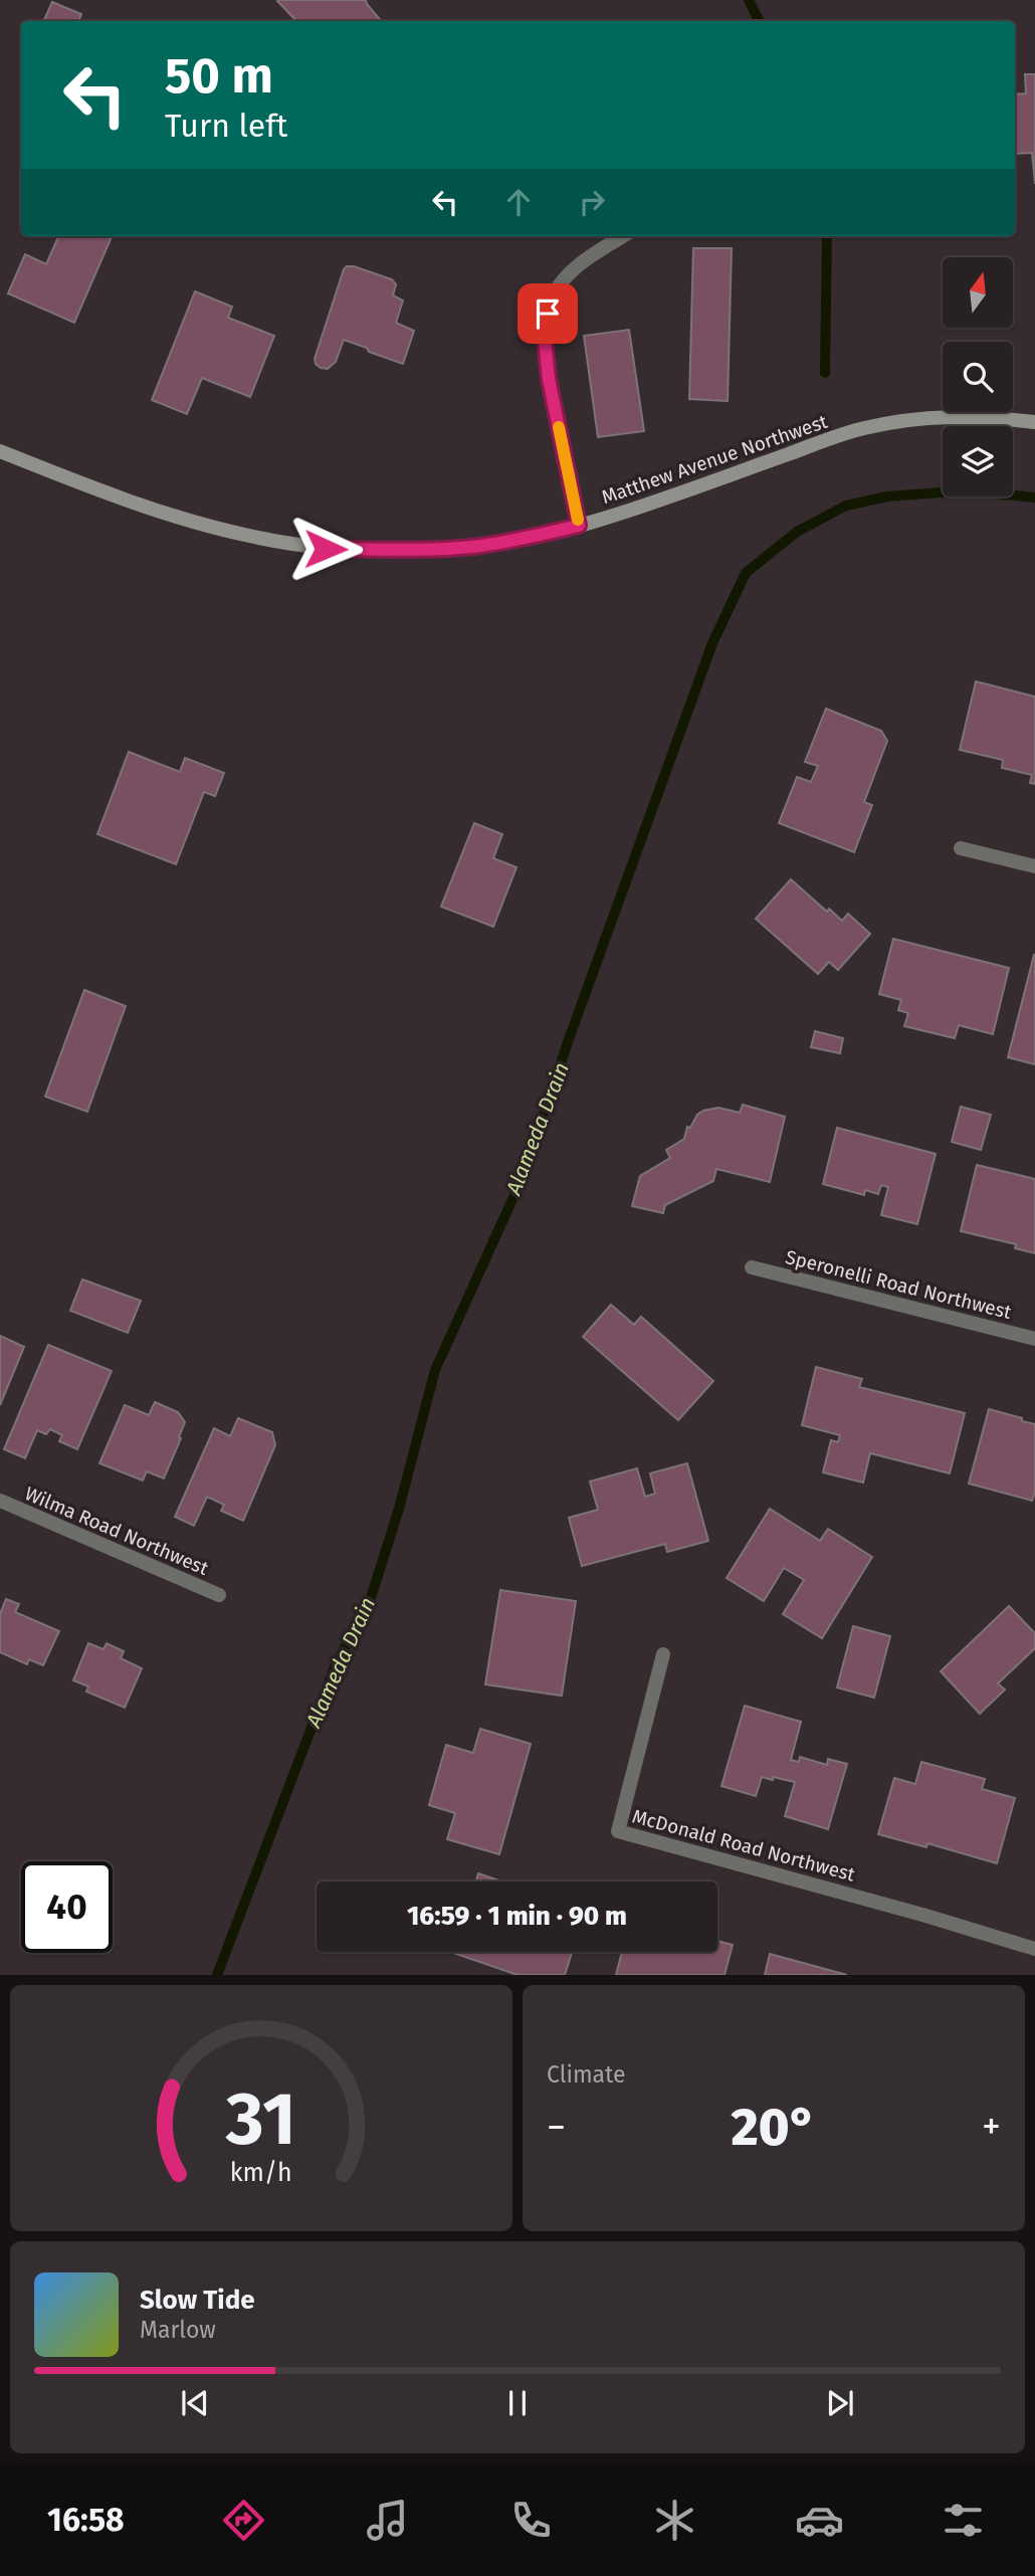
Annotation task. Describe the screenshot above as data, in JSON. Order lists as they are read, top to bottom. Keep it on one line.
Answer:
{"streets":{"street":["Matthew Avenue Northwest","Speronelli Road Northwest","Wilma Road Northwest","McDonald Road Northwest"]},"water":["Alameda Drain"],"north":"top","page":{"turn":["50 m","Turn left"],"limit":"40","trip":"16:59 · 1 min · 90 m","tile":"Climate","heat":["−","20°","+"],"song":["Slow Tide","Marlow"],"tabs":"16:58","gauge":["31","km/h"]}}
